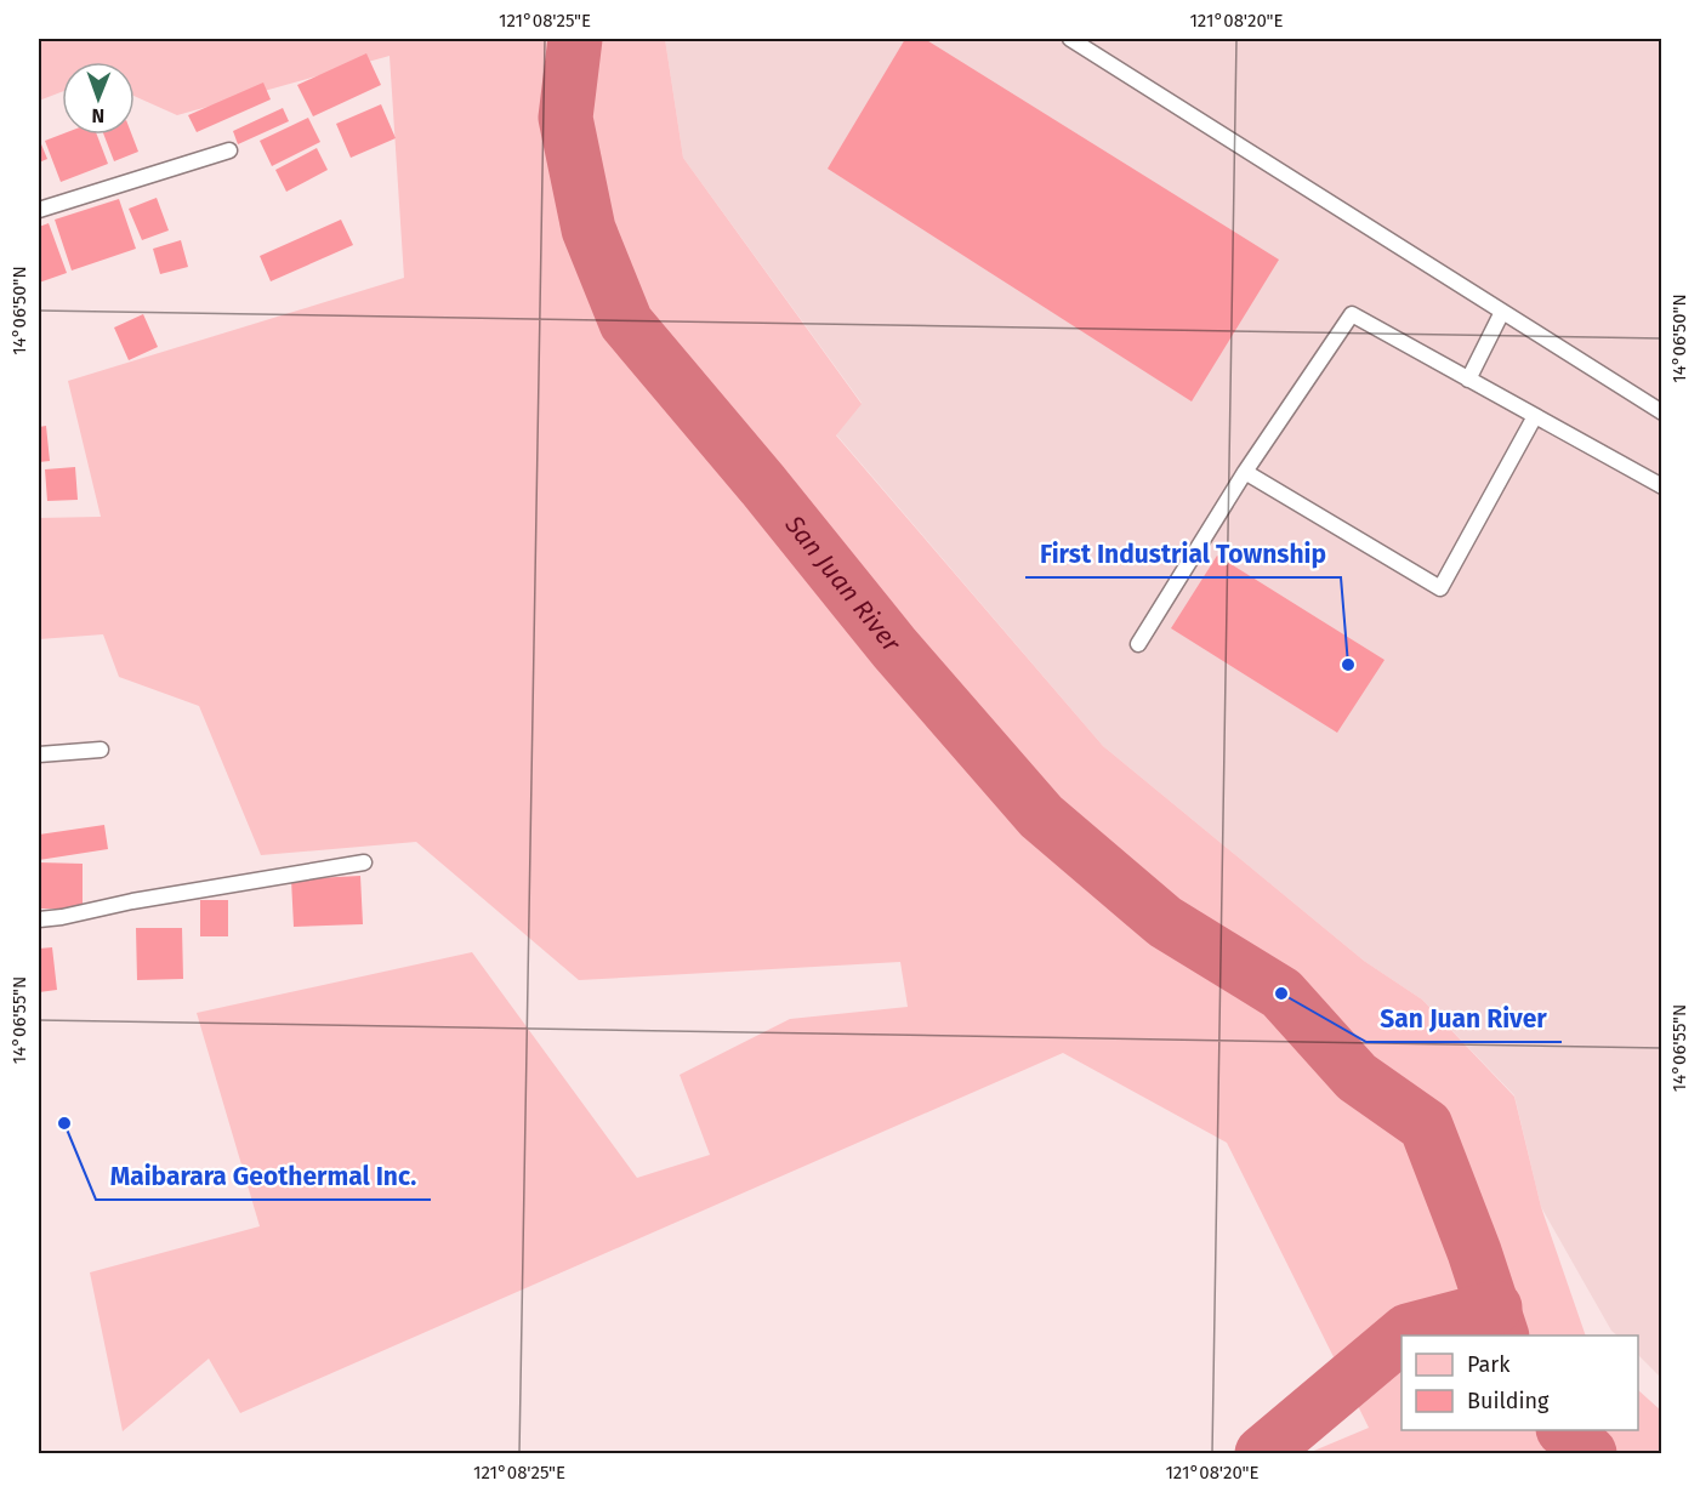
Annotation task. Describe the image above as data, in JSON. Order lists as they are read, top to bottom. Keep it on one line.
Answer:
{"water":["San Juan River"],"places":["First Industrial Township","San Juan River","Maibarara Geothermal Inc."],"legend":["Park","Building"],"north":"bottom","coordinates":["121°08'25\"E","121°08'20\"E","14°06'50\"N","14°06'55\"N"]}
